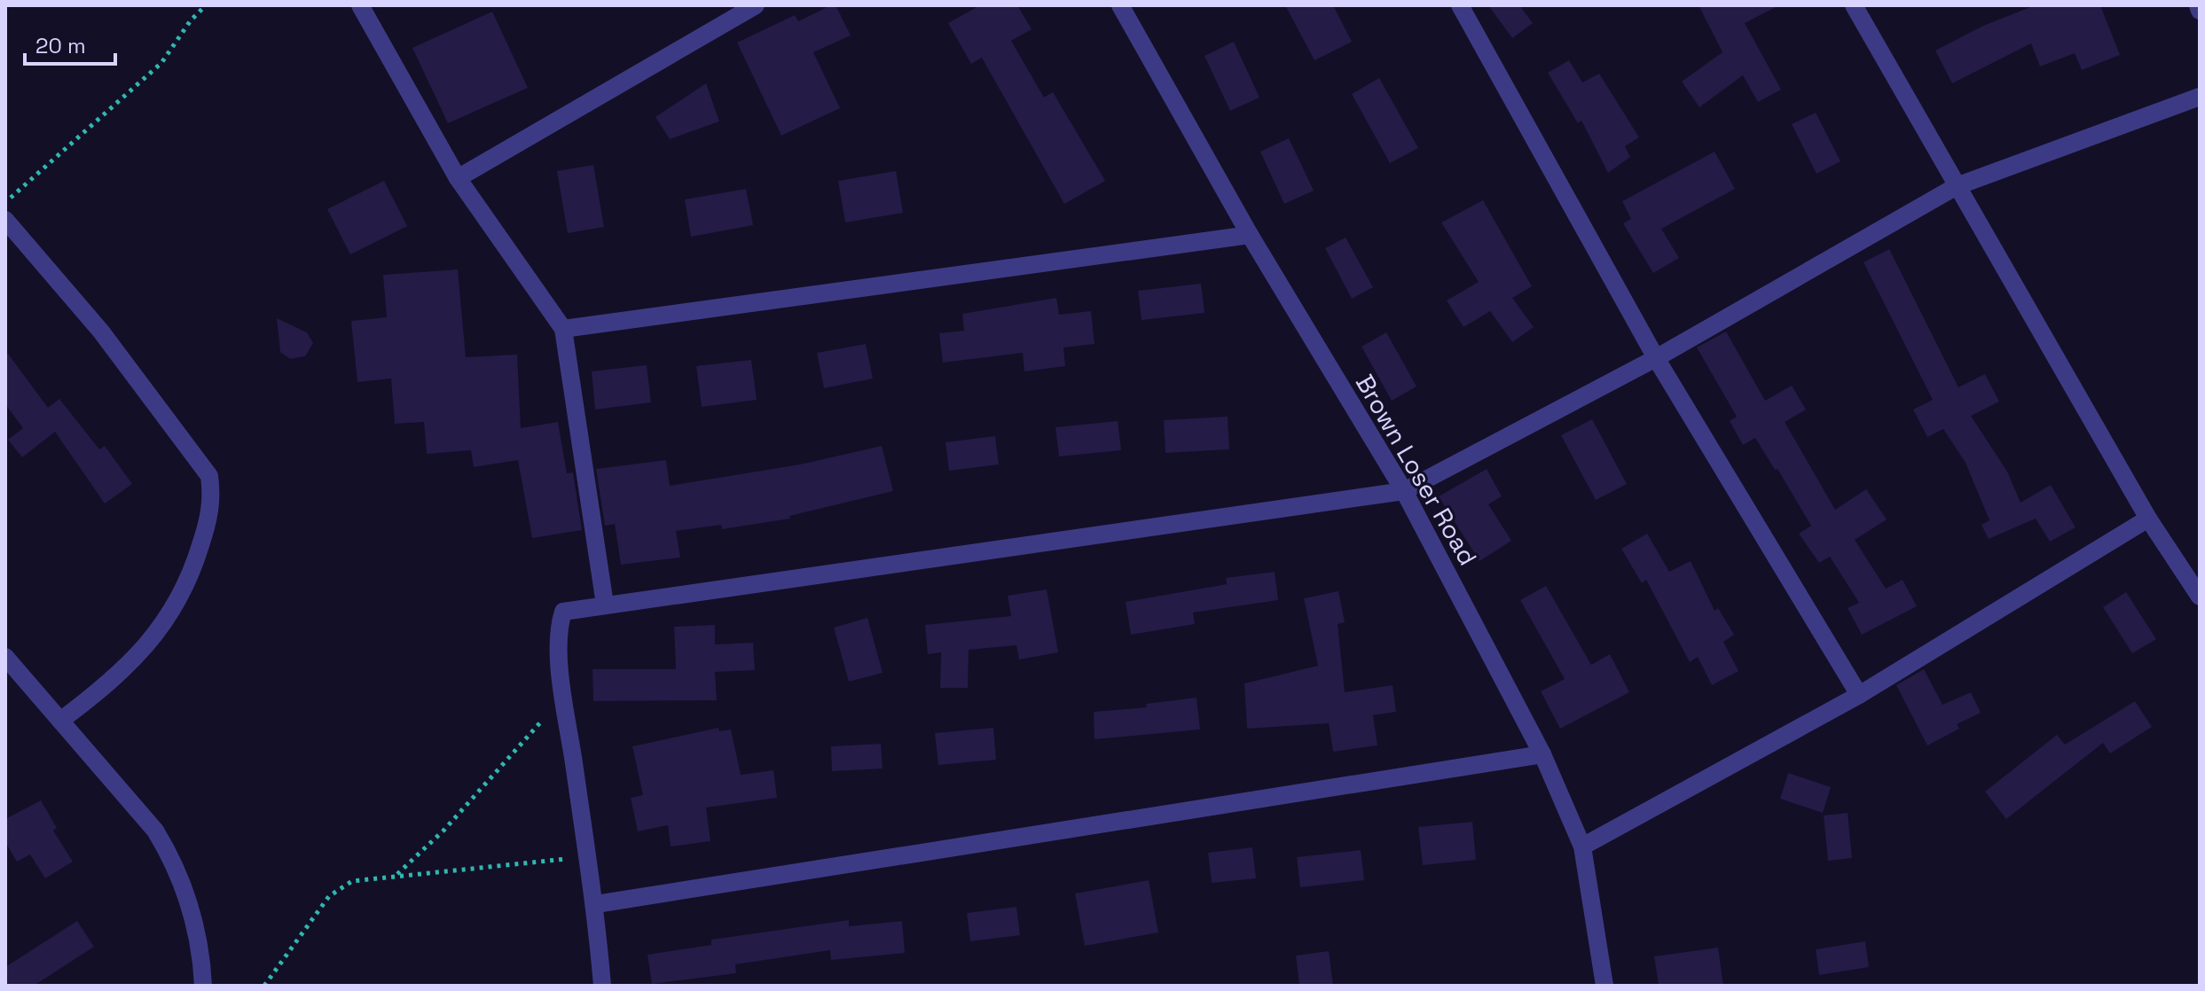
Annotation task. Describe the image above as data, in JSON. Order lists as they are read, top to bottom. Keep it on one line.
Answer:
{"streets":{"street":["Brown Loser Road"]},"scale_bar":"20 m"}
